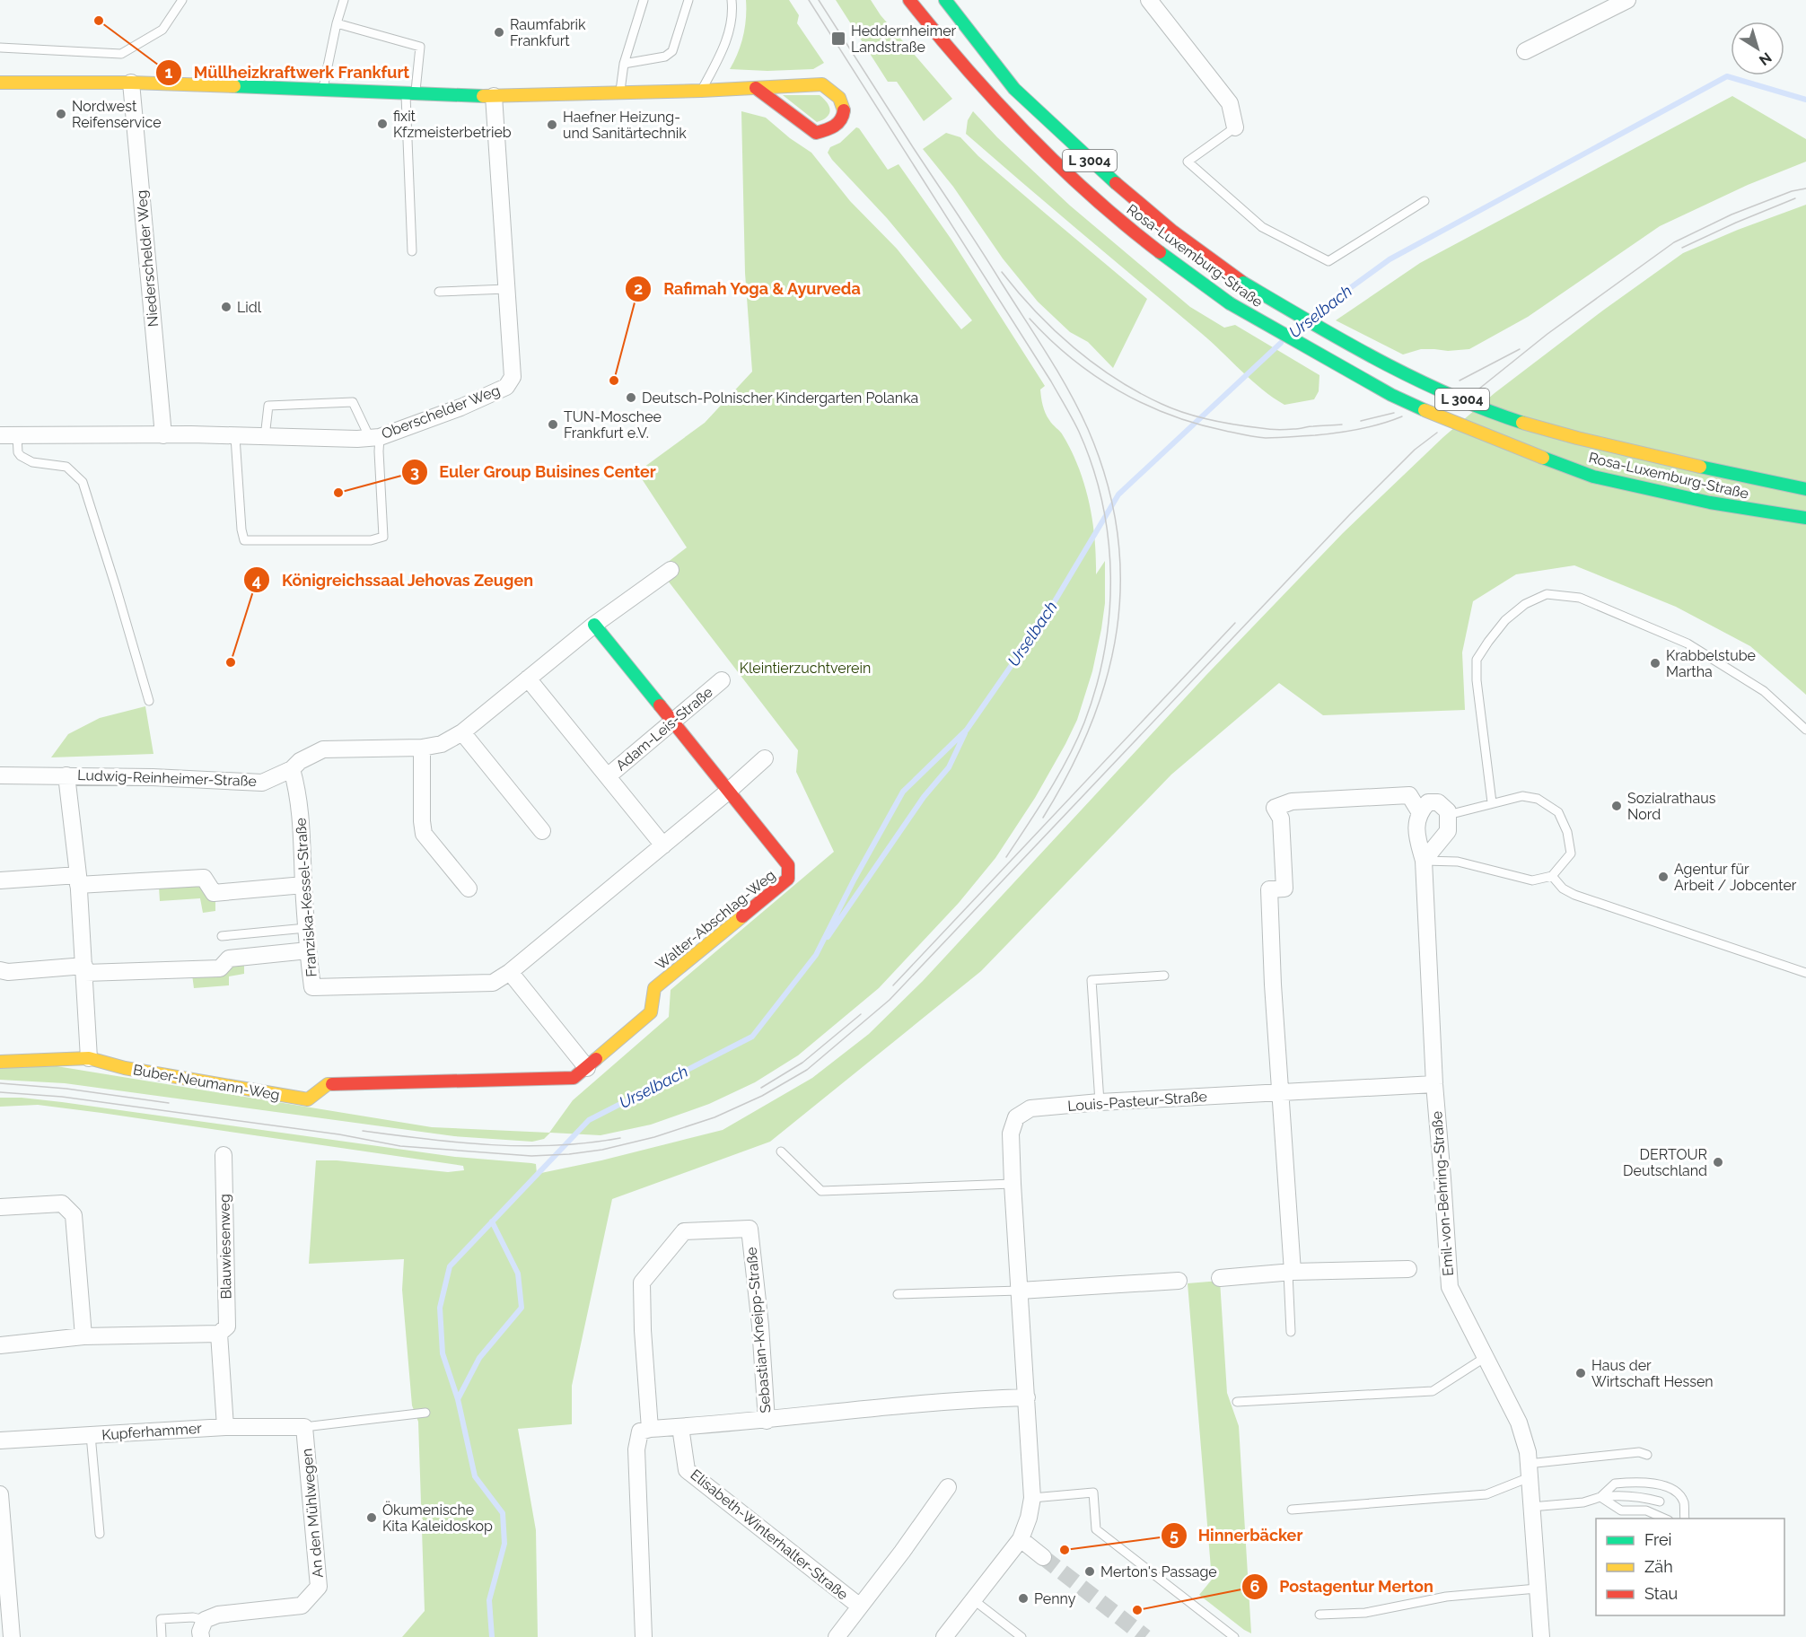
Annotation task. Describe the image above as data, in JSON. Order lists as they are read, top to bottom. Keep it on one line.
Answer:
{"streets":{"main road":["L 3004","Rosa-Luxemburg-Straße","Walter-Abschlag-Weg","Buber-Neumann-Weg"],"street":["Niederschelder Weg","Oberschelder Weg","Adam-Leis-Straße","Ludwig-Reinheimer-Straße","Franziska-Kessel-Straße","Louis-Pasteur-Straße","Emil-von-Behring-Straße","Blauwiesenweg","Sebastian-Kneipp-Straße","Kupferhammer","An den Mühlwegen","Elisabeth-Winterhalter-Straße"]},"crossings":[["Niederschelder Weg","Oberschelder Weg"],["Adam-Leis-Straße","Walter-Abschlag-Weg"],["Ludwig-Reinheimer-Straße","Franziska-Kessel-Straße"],["Ludwig-Reinheimer-Straße","Walter-Abschlag-Weg"],["Franziska-Kessel-Straße","Walter-Abschlag-Weg"],["Walter-Abschlag-Weg","Buber-Neumann-Weg"],["Louis-Pasteur-Straße","Emil-von-Behring-Straße"],["Louis-Pasteur-Straße","Sebastian-Kneipp-Straße"],["Blauwiesenweg","Kupferhammer"],["Sebastian-Kneipp-Straße","Elisabeth-Winterhalter-Straße"],["Kupferhammer","An den Mühlwegen"]],"water":["Urselbach"],"parks":["Kleintierzuchtverein"],"places":{"other":["Müllheizkraftwerk Frankfurt","Raumfabrik Frankfurt","Nordwest Reifenservice","fixit Kfzmeisterbetrieb","Haefner Heizung- und Sanitärtechnik","Lidl","Rafimah Yoga & Ayurveda","Deutsch-Polnischer Kindergarten Polanka","TUN-Moschee Frankfurt e.V.","Euler Group Buisines Center","Königreichssaal Jehovas Zeugen","Krabbelstube Martha","Sozialrathaus Nord","Agentur für Arbeit / Jobcenter","DERTOUR Deutschland","Haus der Wirtschaft Hessen","Ökumenische Kita Kaleidoskop","Hinnerbäcker","Merton's Passage","Penny","Postagentur Merton"],"transit":["Heddernheimer Landstraße"]},"legend":["Frei","Zäh","Stau"],"north":"bottom right"}
